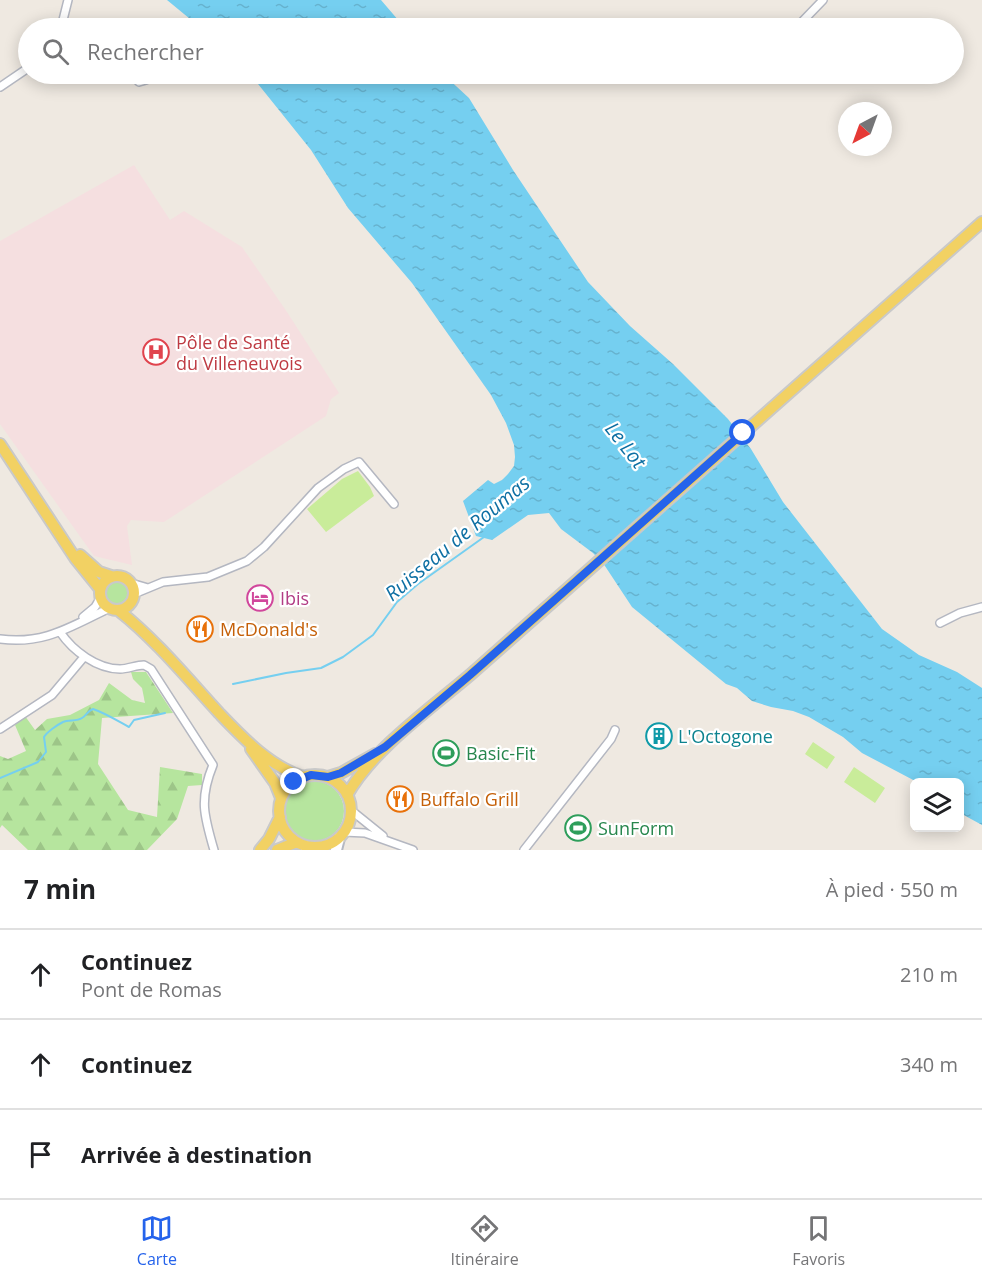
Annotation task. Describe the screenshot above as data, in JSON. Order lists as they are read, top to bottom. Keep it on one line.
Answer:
{"water":["Le Lot","Ruisseau de Roumas"],"places":{"hospital":["Pôle de Santé du Villeneuvois"],"hotel":["Ibis"],"restaurant":["McDonald's","Buffalo Grill"],"building":["L'Octogone"],"sports":["Basic-Fit","SunForm"]},"north":"bottom left","page":{"search":"Rechercher","heading":["7 min","À pied · 550 m"],"list":[["Continuez","Pont de Romas","210 m"],["Continuez","340 m"],"Arrivée à destination"],"nav":["Carte","Itinéraire","Favoris"]}}
